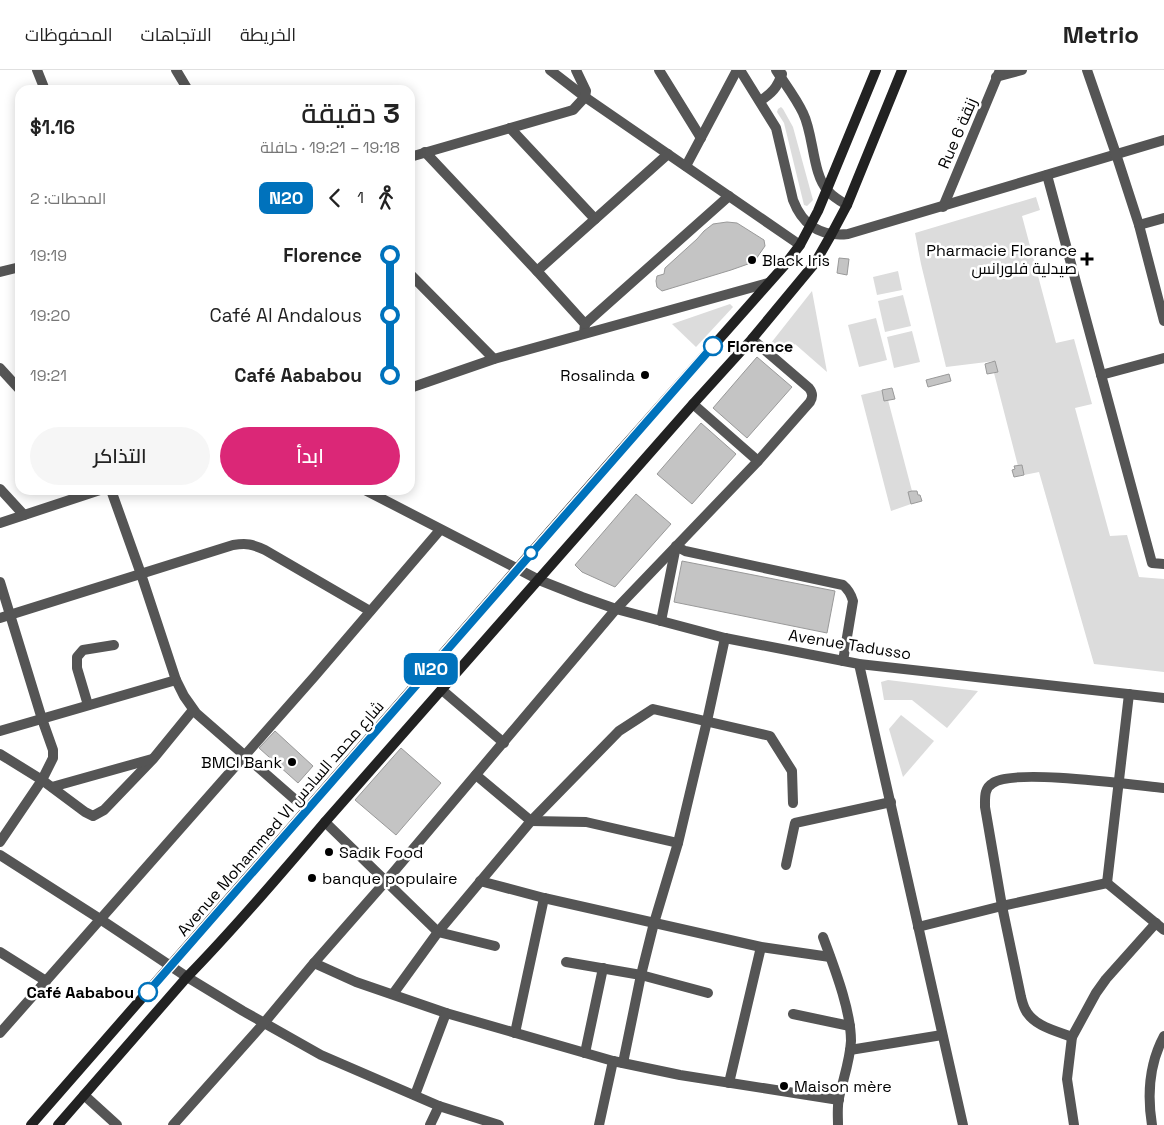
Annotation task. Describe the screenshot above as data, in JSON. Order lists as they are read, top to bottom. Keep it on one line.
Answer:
{"streets":{"main road":["Avenue Mohammed VI شارع محمد السادس"],"street":["Rue 6 زنقة","Avenue Tadusso"]},"crossings":[["Avenue Tadusso","Avenue Mohammed VI شارع محمد السادس"]],"places":{"health":["Pharmacie Florance صيدلية فلورانس"],"other":["Black Iris","Florence","Rosalinda","BMCI Bank","Sadik Food","banque populaire","Café Aababou","Maison mère"]},"lines":["bus line N20"],"page":{"header":"Metrio","nav":["الخريطة","الاتجاهات","المحفوظات"],"on_map":"N20","heading":["3 دقيقة","19:18 – 19:21 · حافلة","$1.16"],"legs":["1","N20","المحطات: 2"],"list":[{"name":"Florence","value":"19:19"},{"name":"Café Al Andalous","value":"19:20"},{"name":"Café Aababou","value":"19:21"}],"buttons":["ابدأ","التذاكر"]}}
